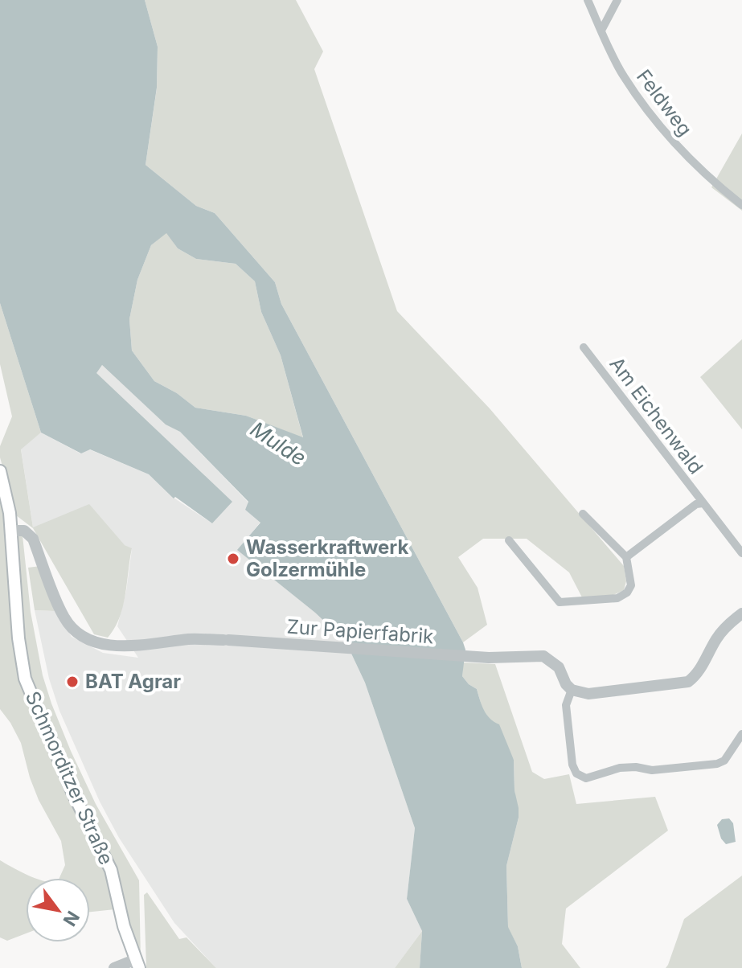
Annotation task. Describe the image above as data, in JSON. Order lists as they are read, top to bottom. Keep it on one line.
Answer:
{"streets":{"main road":["Schmorditzer Straße"],"street":["Feldweg","Am Eichenwald","Zur Papierfabrik"]},"crossings":[["Zur Papierfabrik","Schmorditzer Straße"]],"water":["Mulde"],"places":["Wasserkraftwerk Golzermühle","BAT Agrar"],"north":"bottom right"}
